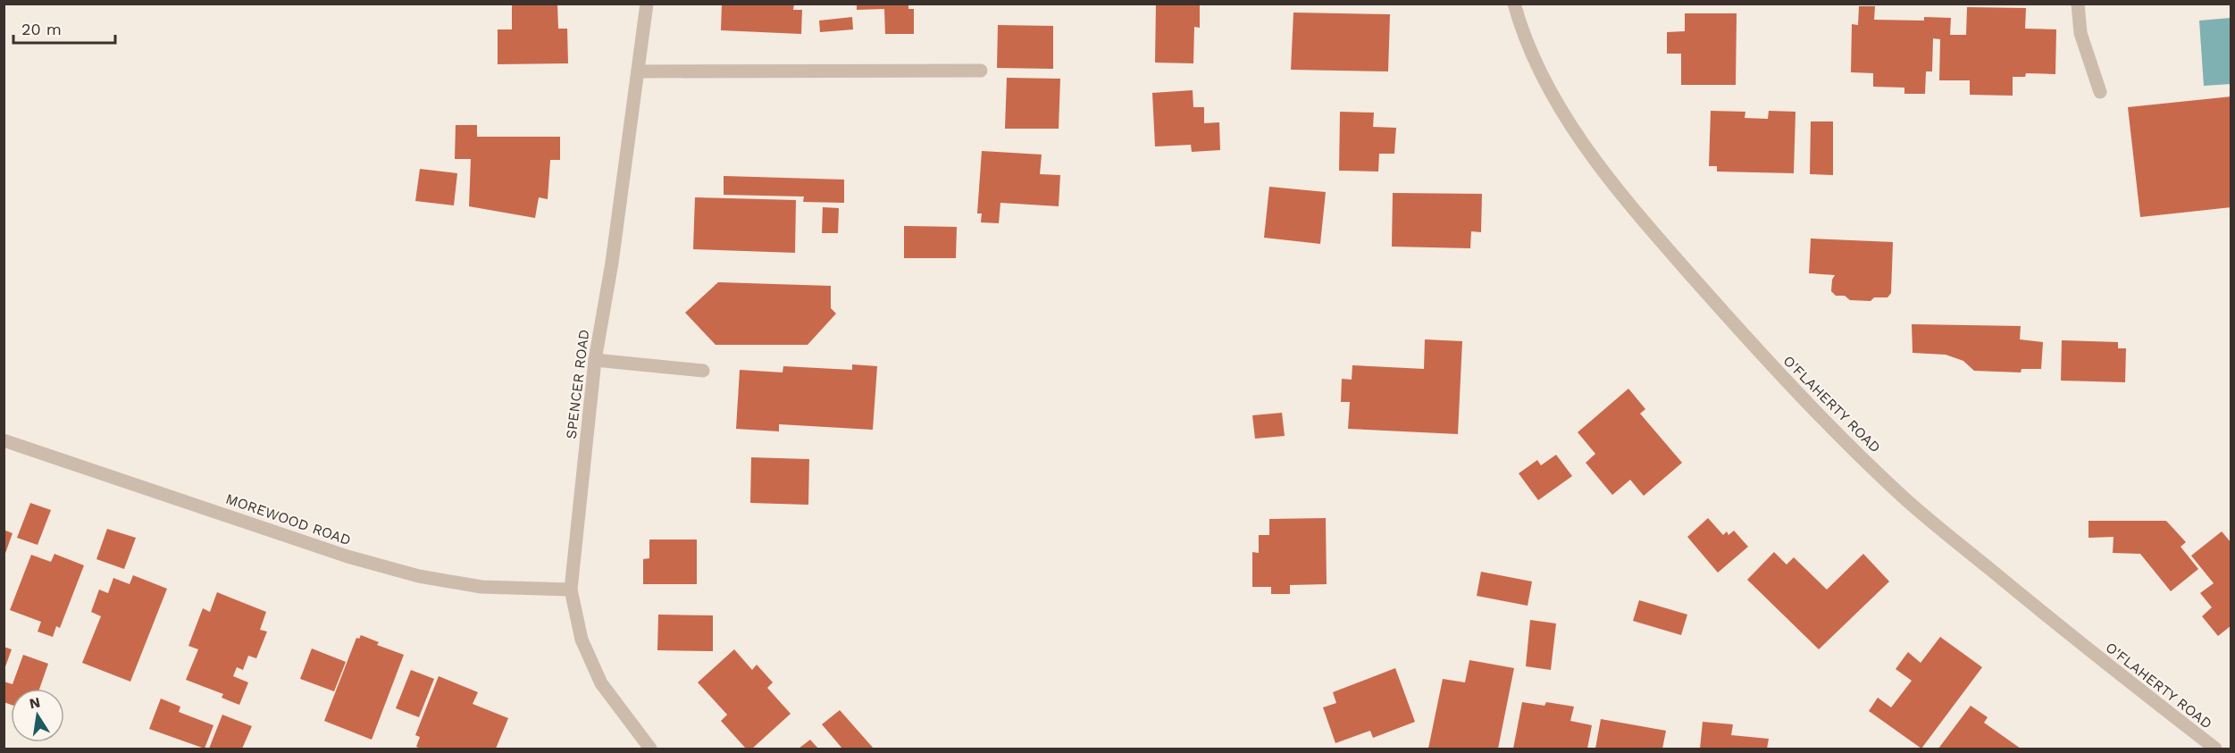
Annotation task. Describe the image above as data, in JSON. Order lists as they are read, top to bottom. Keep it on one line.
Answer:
{"streets":{"street":["SPENCER ROAD","O'FLAHERTY ROAD","MOREWOOD ROAD"]},"crossings":[["SPENCER ROAD","MOREWOOD ROAD"]],"scale_bar":"20 m","north":"top"}
